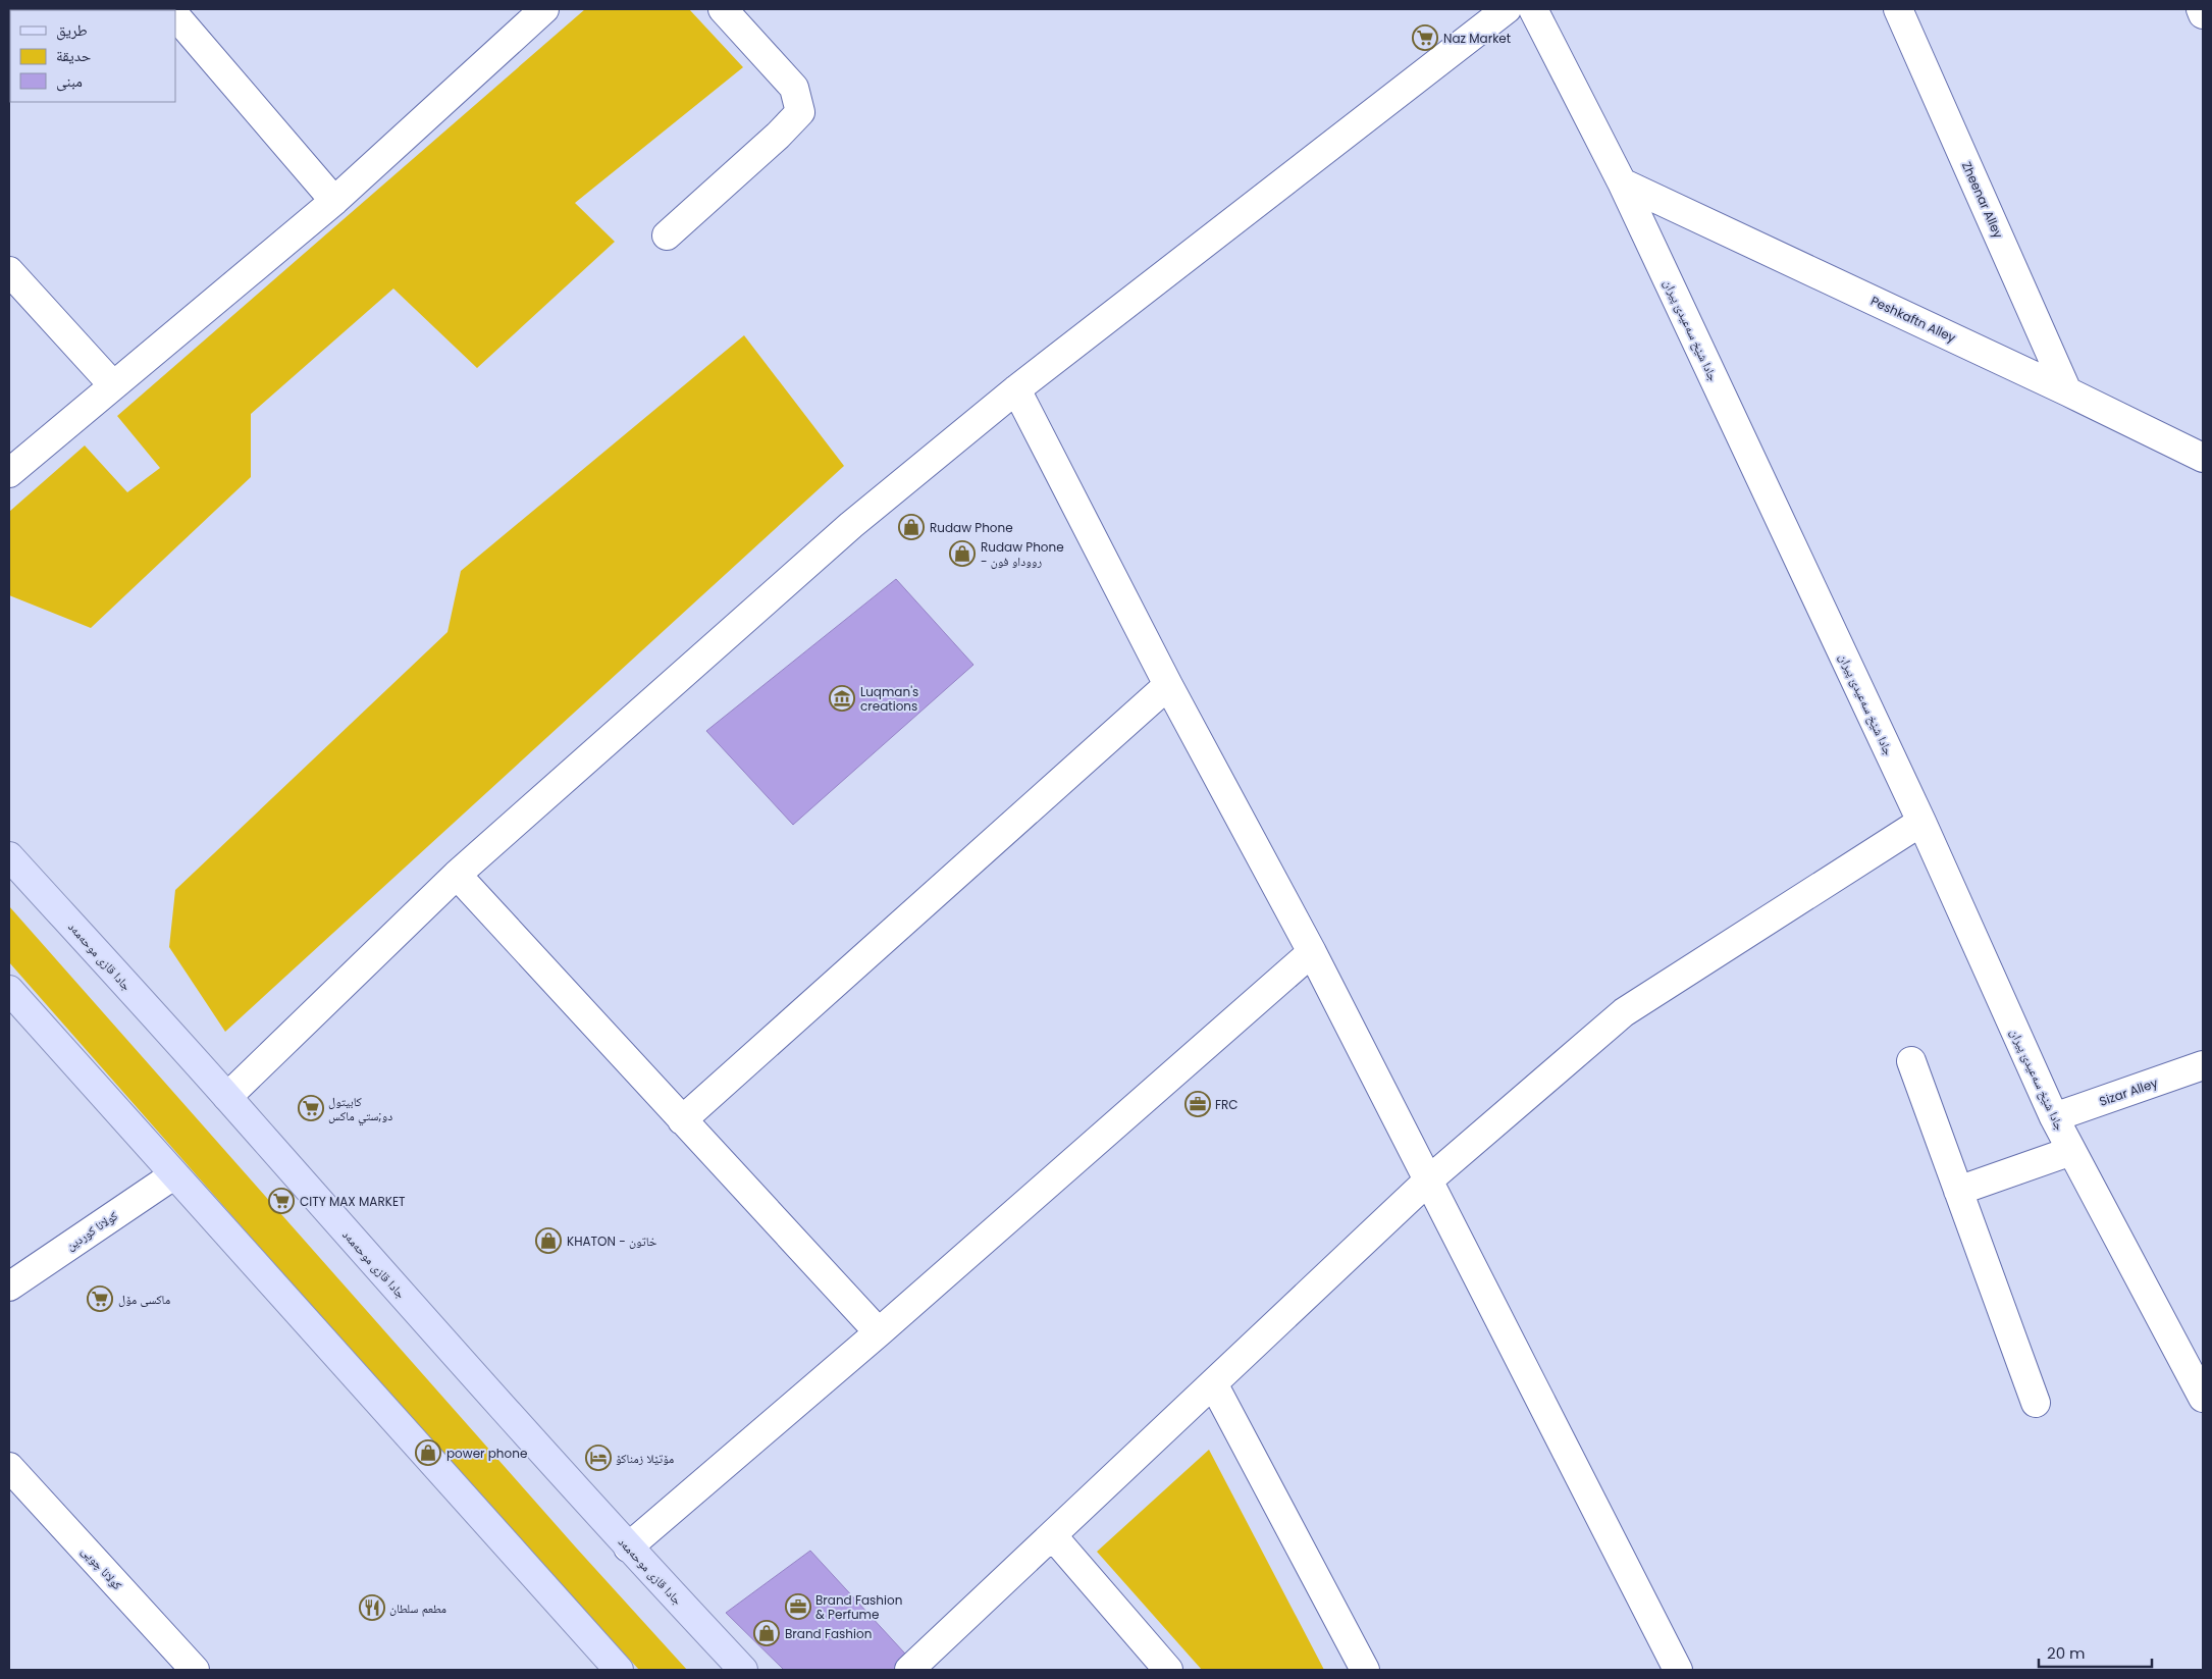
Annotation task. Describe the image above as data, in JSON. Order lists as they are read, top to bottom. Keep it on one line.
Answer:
{"streets":{"main road":["جادا قازی موحەمەد"],"street":["Zheenar Alley","Peshkaftn Alley","جادا شێخ سەعیدێ پیران","Sizar Alley","کولانا کوردین","کولانا چوپی"]},"crossings":[["Zheenar Alley","Peshkaftn Alley"],["Peshkaftn Alley","جادا شێخ سەعیدێ پیران"],["جادا شێخ سەعیدێ پیران","Sizar Alley"]],"places":{"supermarket":["Naz Market","كابيتول دو;ستي ماكس","CITY MAX MARKET","ماکسی مۆل"],"shop":["Rudaw Phone","Rudaw Phone - رووداو فون","KHATON - خاتون","power phone","Brand Fashion"],"museum":["Luqman's creations"],"office":["FRC","Brand Fashion & Perfume"],"hotel":["مۆتێلا زمناکۆ"],"restaurant":["مطعم سلطان"]},"legend":["طريق","حديقة","مبنى"],"scale_bar":"20 m"}
